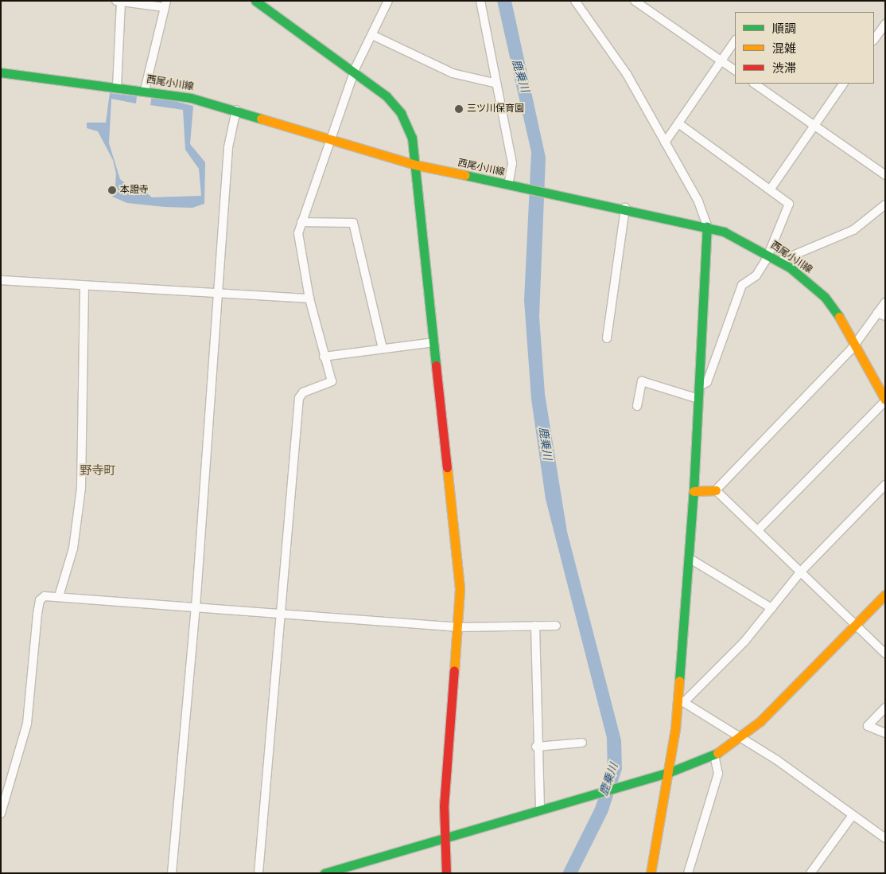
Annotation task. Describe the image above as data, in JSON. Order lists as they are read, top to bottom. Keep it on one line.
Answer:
{"streets":{"street":["西尾小川線"]},"districts":["野寺町"],"water":["鹿乗川"],"places":["三ツ川保育園","本證寺"],"legend":["順調","混雑","渋滞"]}
